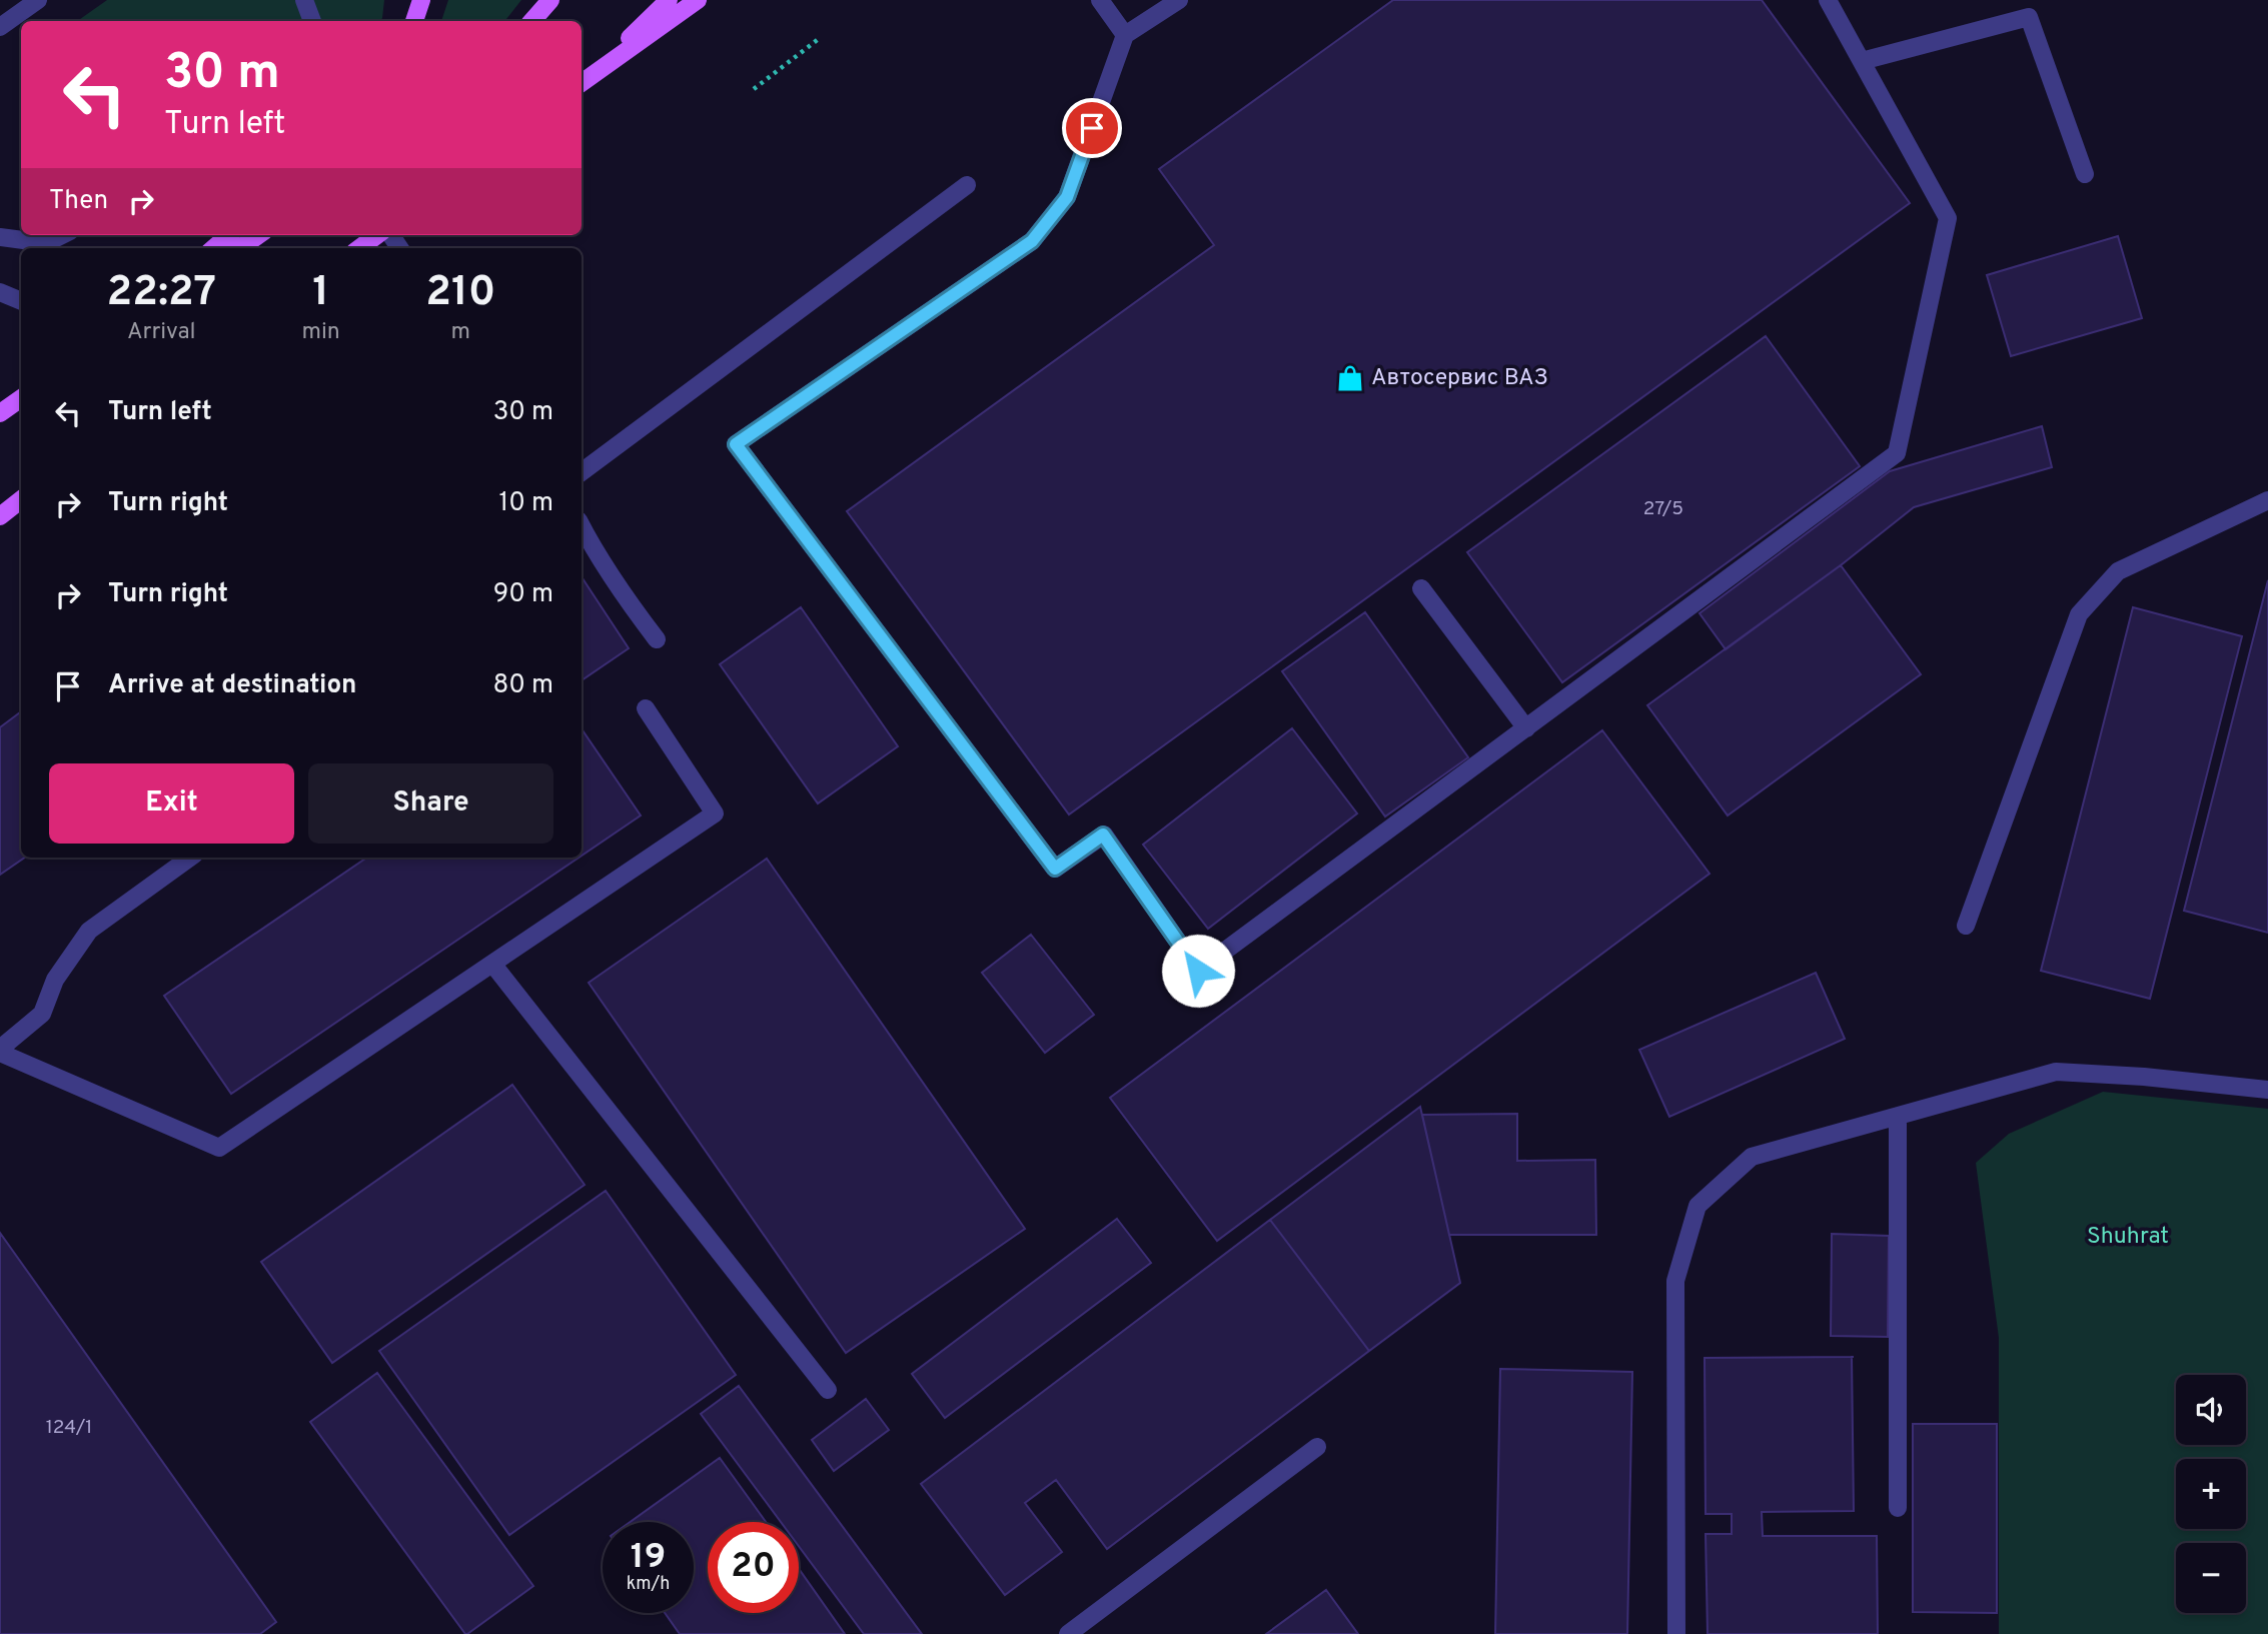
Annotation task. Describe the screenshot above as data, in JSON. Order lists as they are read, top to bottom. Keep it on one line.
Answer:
{"parks":["Shuhrat"],"places":{"shop":["Автосервис ВАЗ"]},"house_numbers":["27/5","124/1"],"page":{"turn":["30 m","Turn left"],"then":"Then","eta":["22:27","Arrival","1","min","210","m"],"list":[{"name":"Turn left","value":"30 m"},{"name":"Turn right","value":"10 m"},{"name":"Turn right","value":"90 m"},{"name":"Arrive at destination","value":"80 m"}],"buttons":["Exit","Share"],"map_buttons":["+","−"],"speed":"19 km/h","limit":"20"}}
